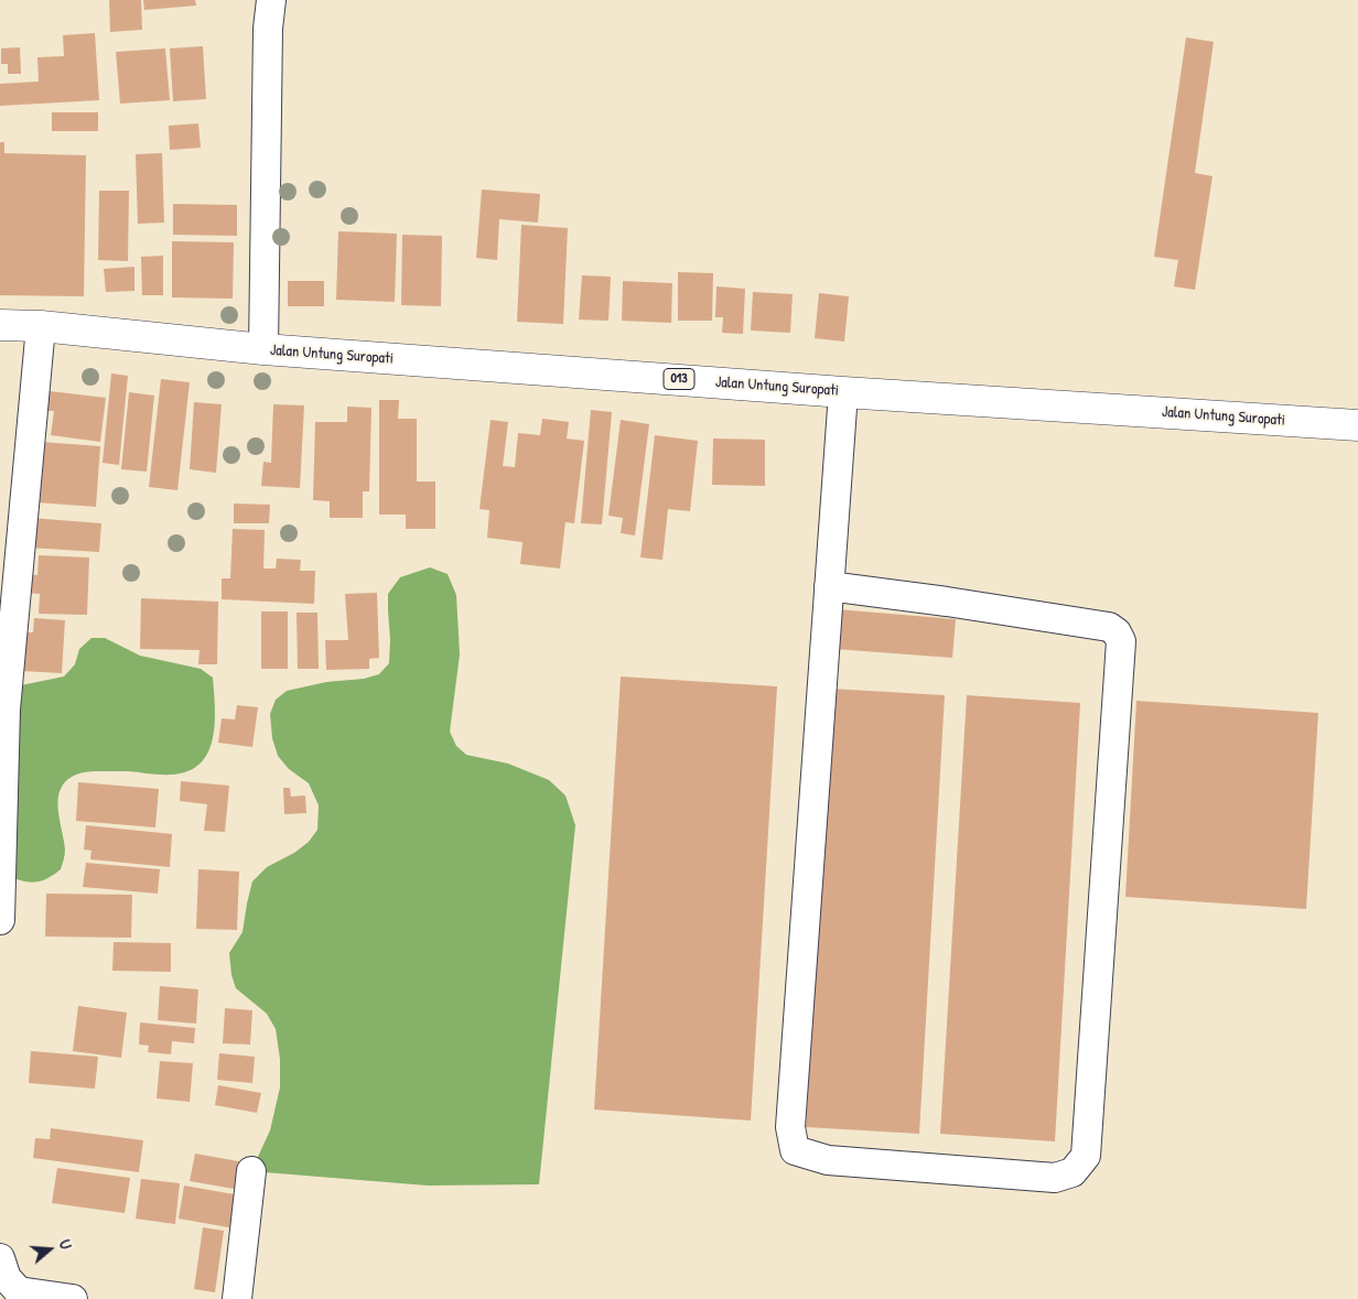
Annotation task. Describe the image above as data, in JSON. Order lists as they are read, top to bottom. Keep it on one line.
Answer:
{"streets":{"main road":["Jalan Untung Suropati","013"]},"north":"right"}
